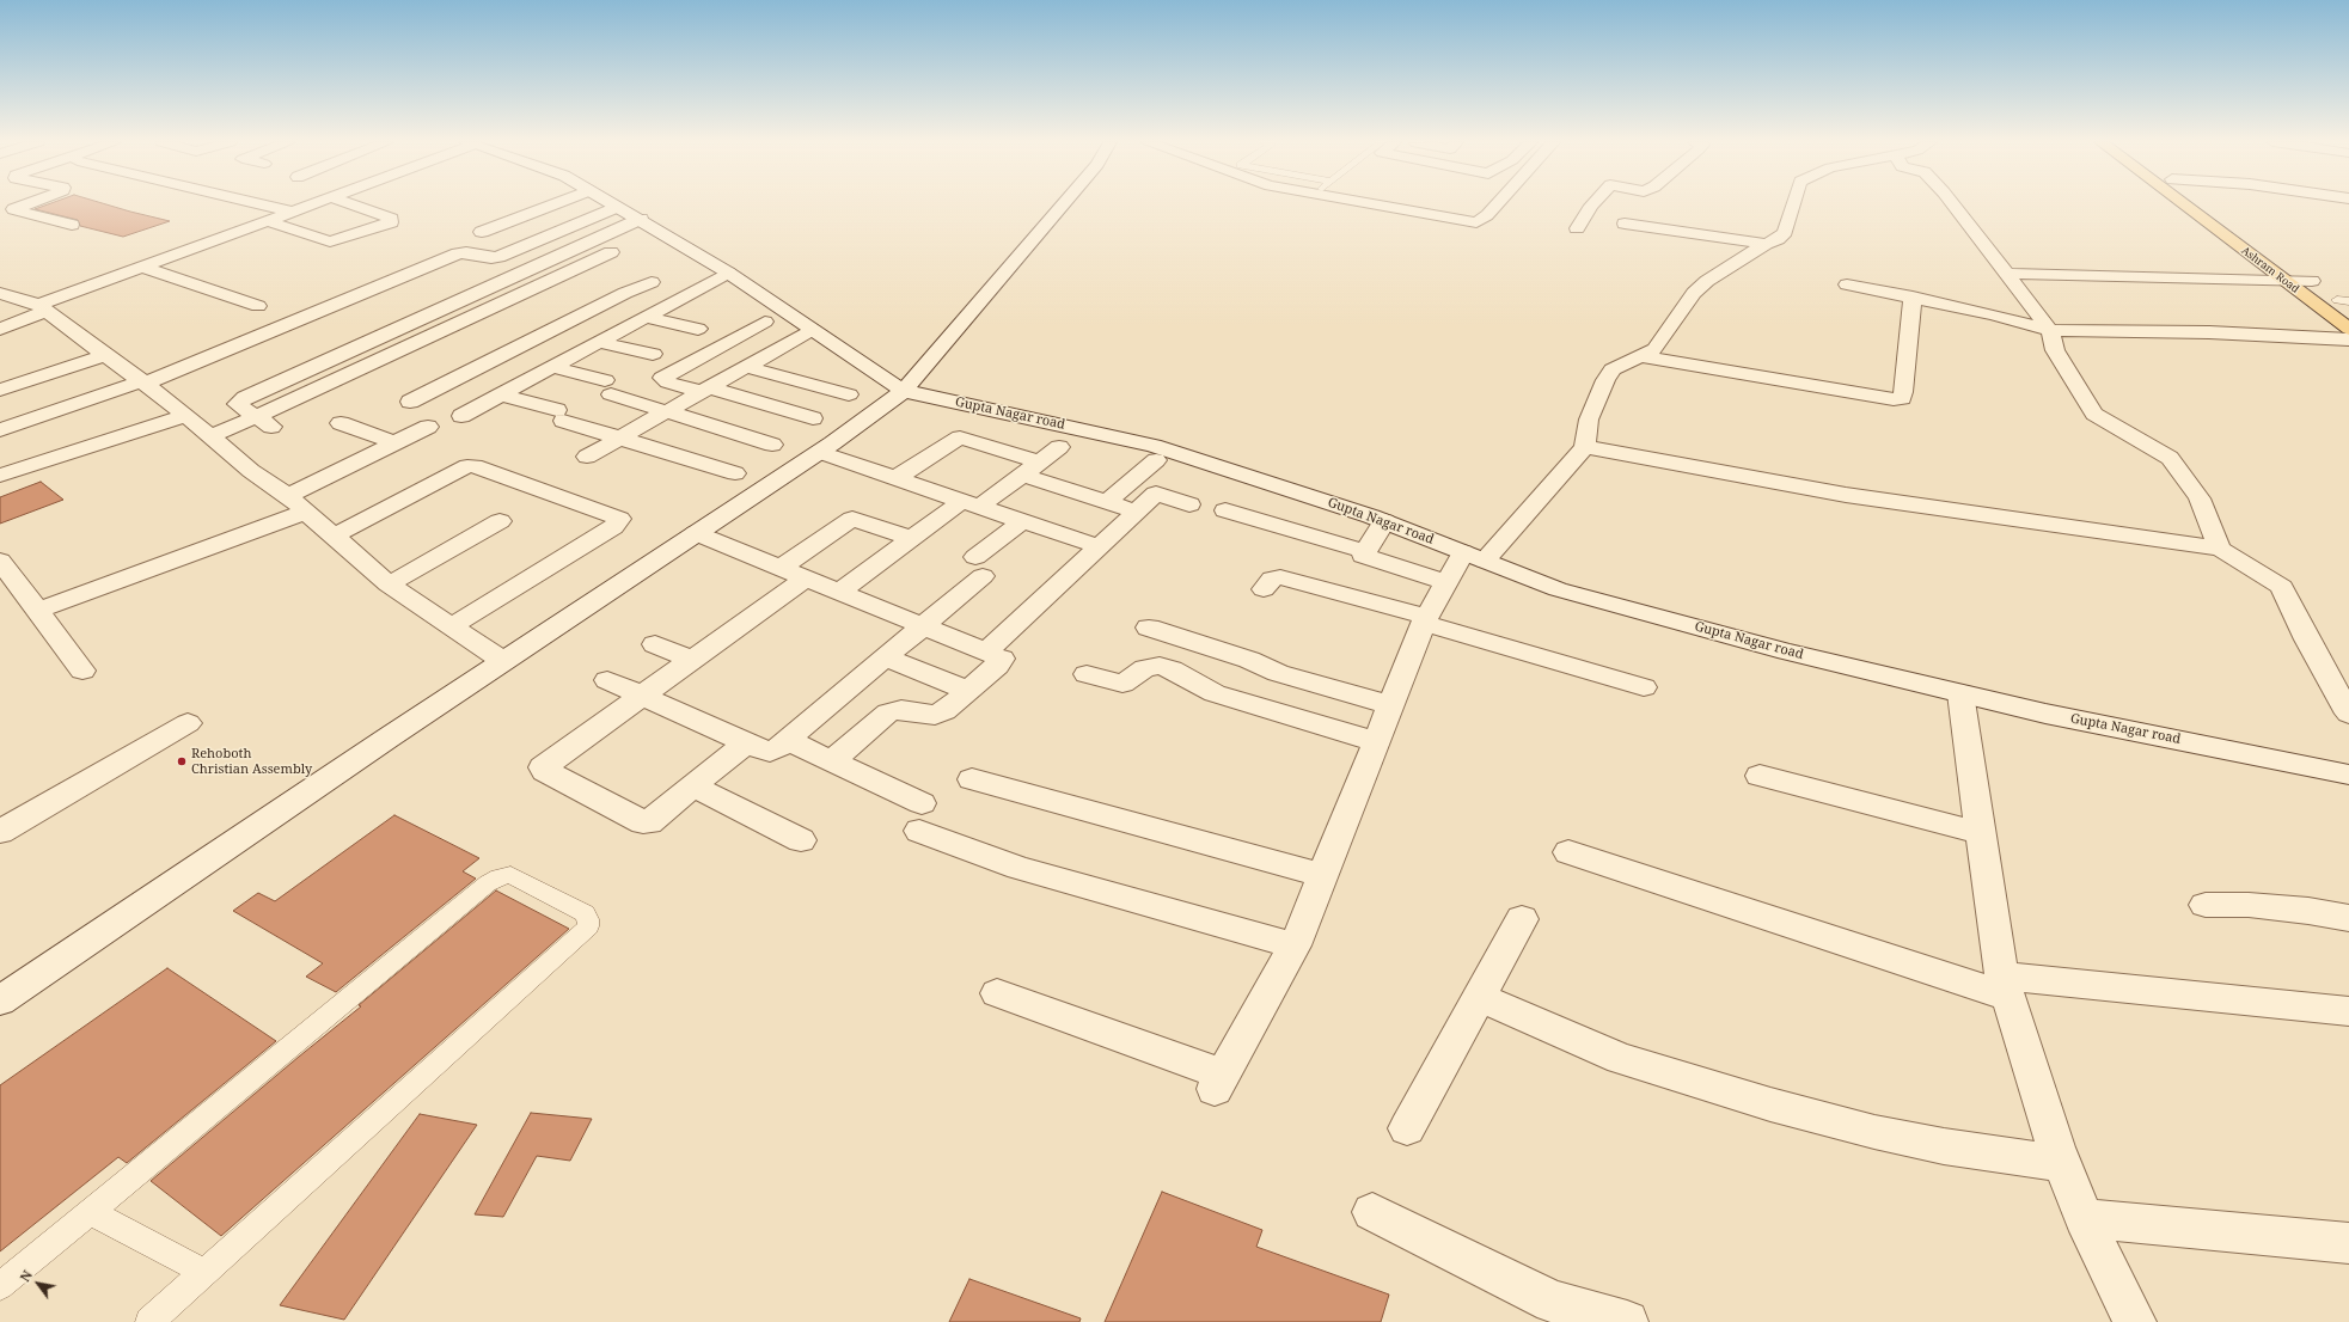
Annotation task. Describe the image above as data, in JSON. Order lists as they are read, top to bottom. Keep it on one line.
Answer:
{"streets":{"main road":["Ashram Road"],"street":["Gupta Nagar road"]},"places":["Rehoboth Christian Assembly"],"north":"top left"}
